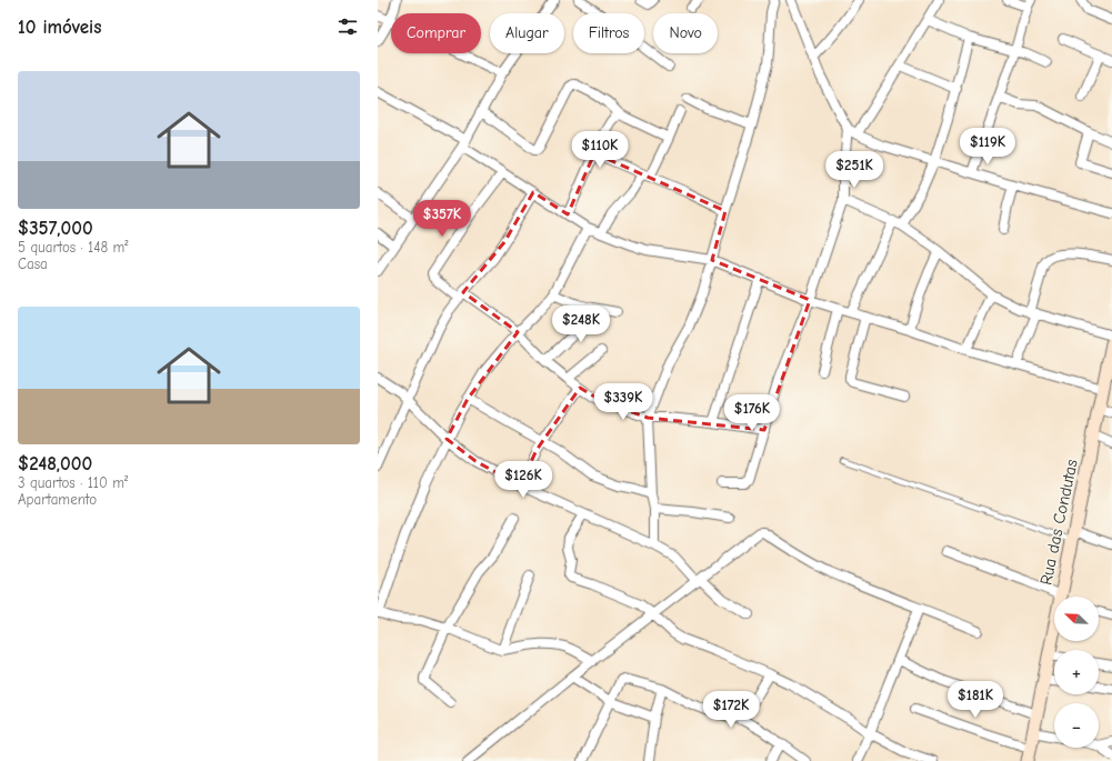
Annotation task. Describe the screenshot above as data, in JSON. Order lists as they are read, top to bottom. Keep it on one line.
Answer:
{"streets":{"street":["Rua das Condutas"]},"north":"top left","page":{"heading":"10 imóveis","chip":["Comprar","Alugar","Filtros","Novo"],"list":[{"name":"$357,000","note":"5 quartos · 148 m² · Casa"},{"name":"$248,000","note":"3 quartos · 110 m² · Apartamento"}],"price":["$119K","$110K","$251K","$357K","$248K","$339K","$176K","$126K","$181K","$172K"],"map_buttons":["+","−"]}}
